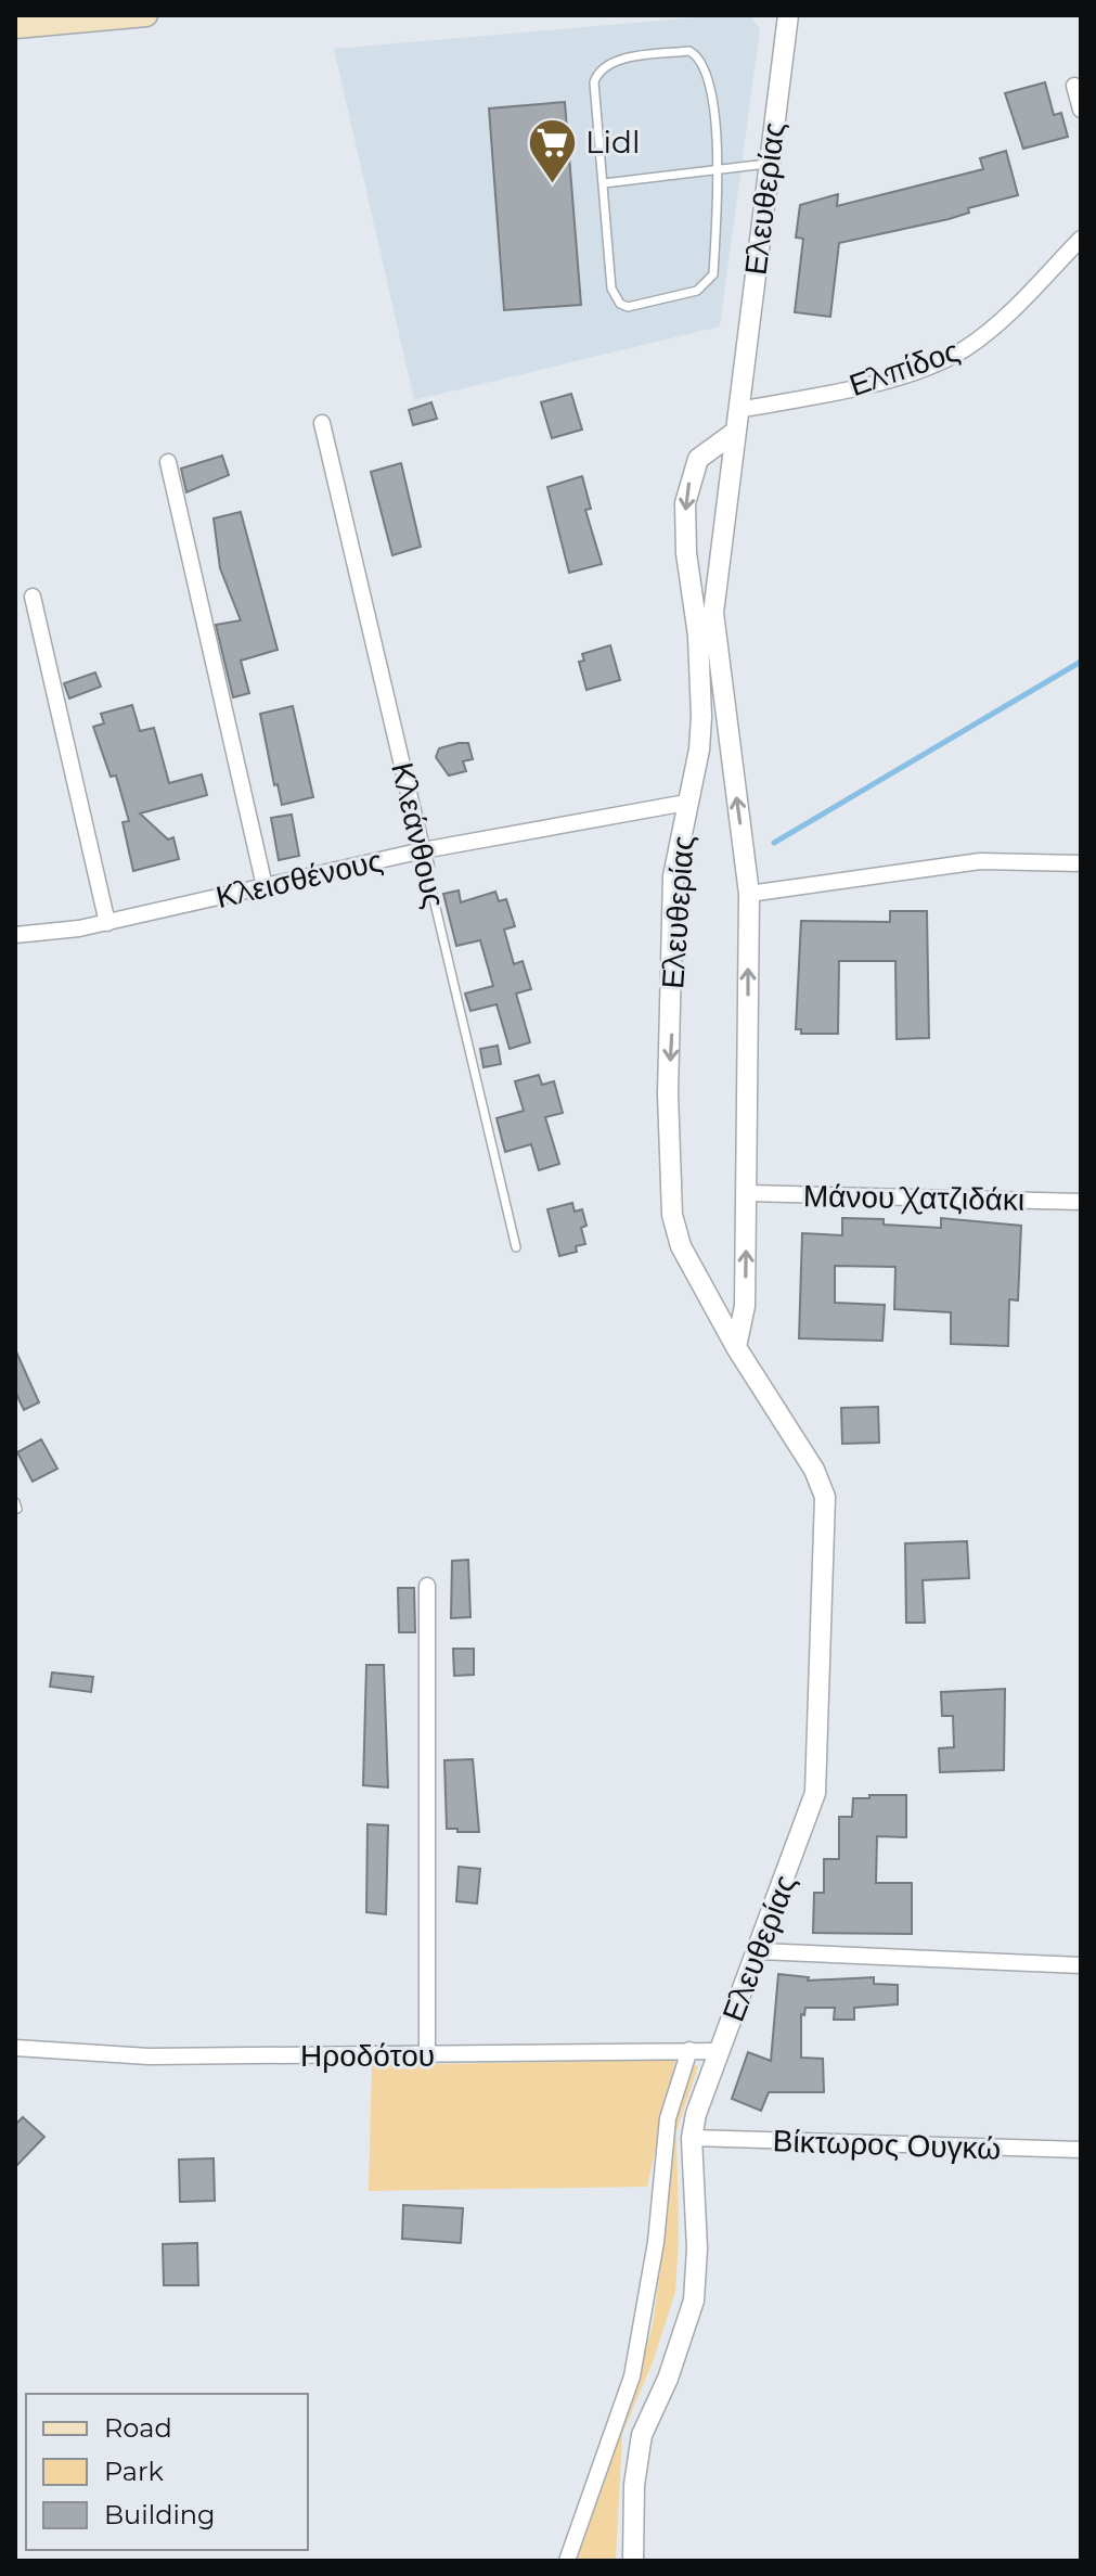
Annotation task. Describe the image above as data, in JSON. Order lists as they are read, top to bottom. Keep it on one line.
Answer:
{"streets":{"street":["Ελευθερίας","Ελπίδος","Κλεάνθους","Κλεισθένους","Μάνου Χατζιδάκι","Ηροδότου","Βίκτωρος Ουγκώ"]},"crossings":[["Ελευθερίας","Ελπίδος"],["Ελευθερίας","Κλεισθένους"],["Ελευθερίας","Μάνου Χατζιδάκι"],["Ελευθερίας","Ηροδότου"],["Ελευθερίας","Βίκτωρος Ουγκώ"],["Κλεάνθους","Κλεισθένους"]],"places":{"supermarket":["Lidl"]},"legend":["Road","Park","Building"]}
